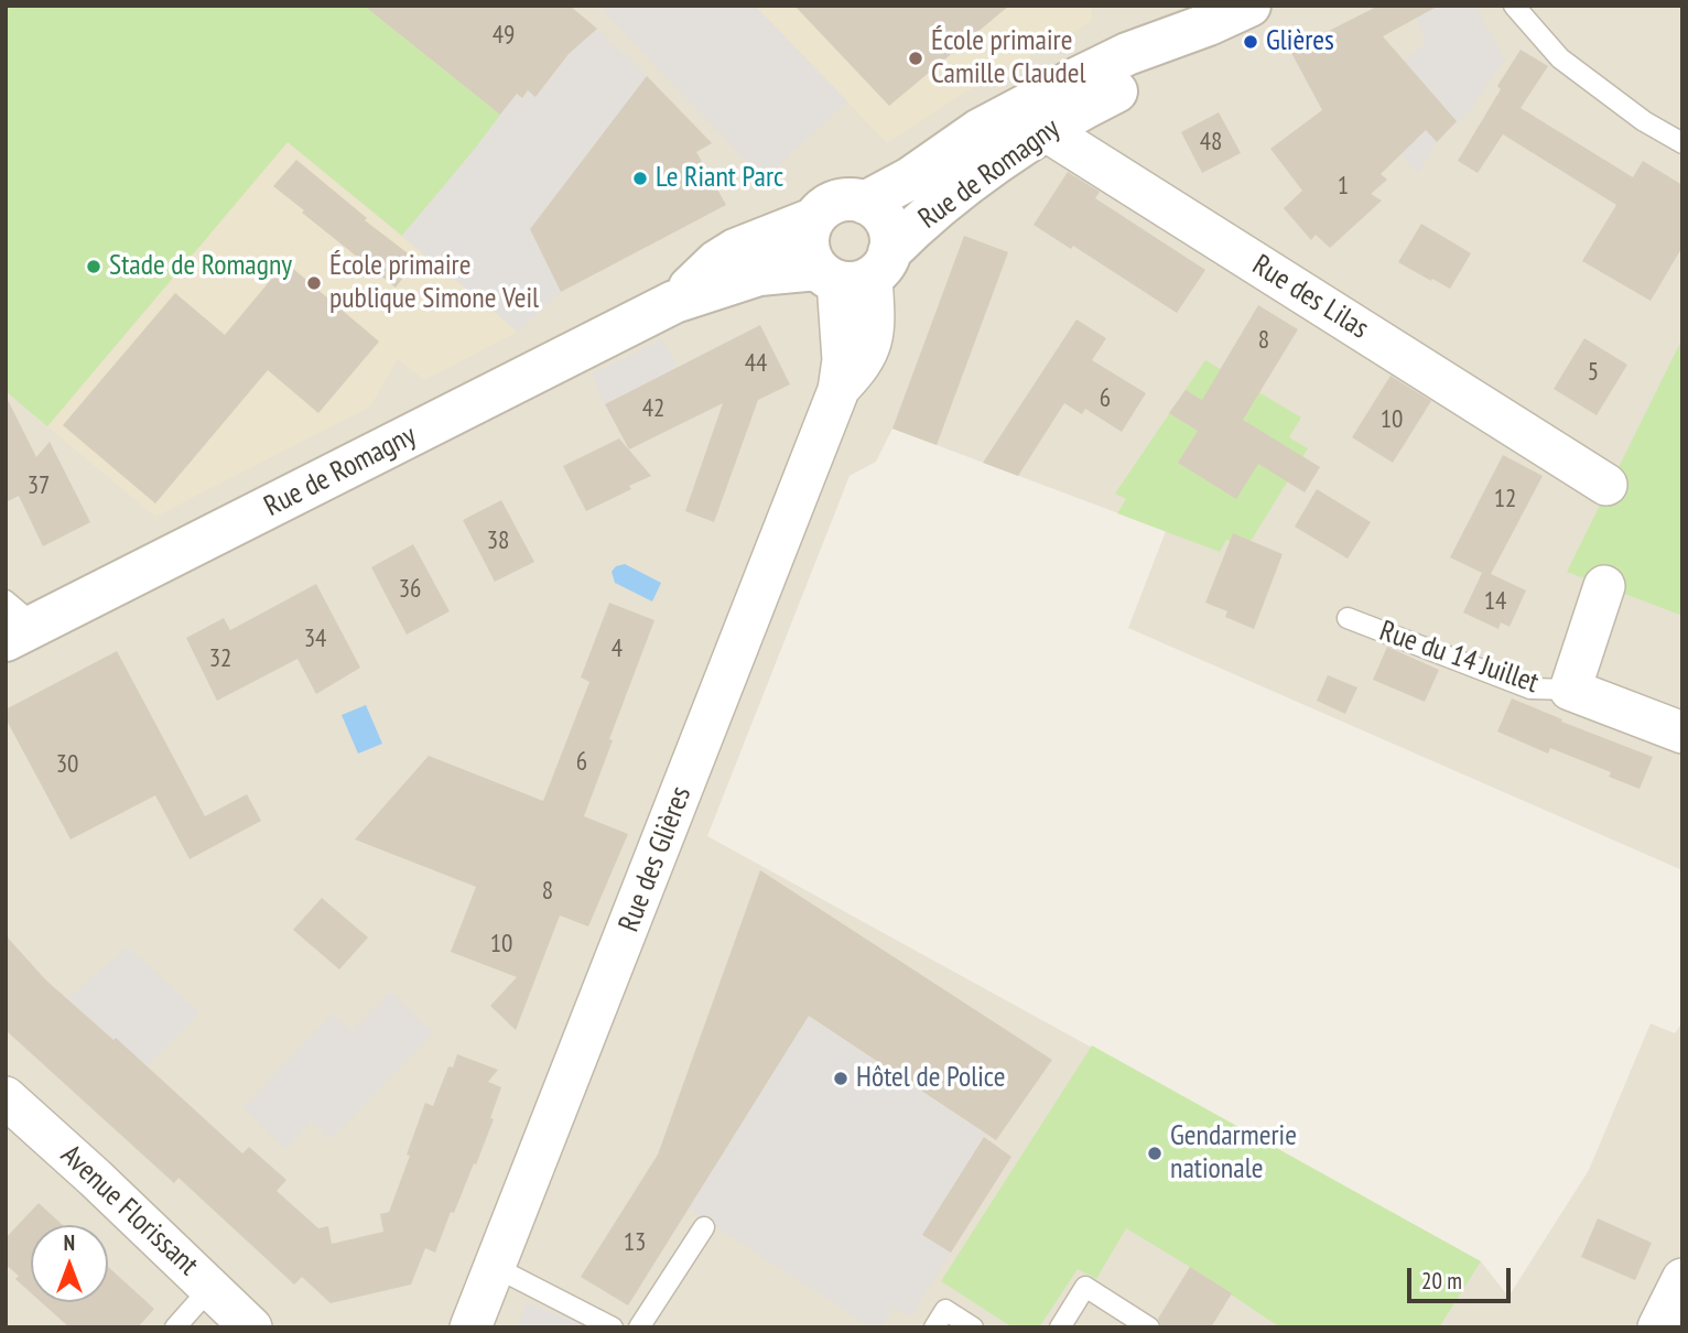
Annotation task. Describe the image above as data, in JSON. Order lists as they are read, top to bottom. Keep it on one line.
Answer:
{"streets":{"street":["Rue de Romagny","Rue des Lilas","Rue du 14 Juillet","Rue des Glières","Avenue Florissant"]},"crossings":[["Rue de Romagny","Rue des Lilas"],["Rue de Romagny","Rue des Glières"]],"places":["Glières","École primaire Camille Claudel","Le Riant Parc","Stade de Romagny","École primaire publique Simone Veil","Hôtel de Police","Gendarmerie nationale"],"house_numbers":["49","48","1","8","44","5","6","42","10","37","12","38","36","14","34","4","32","6","30","8","10","13"],"scale_bar":"20 m","north":"top"}
